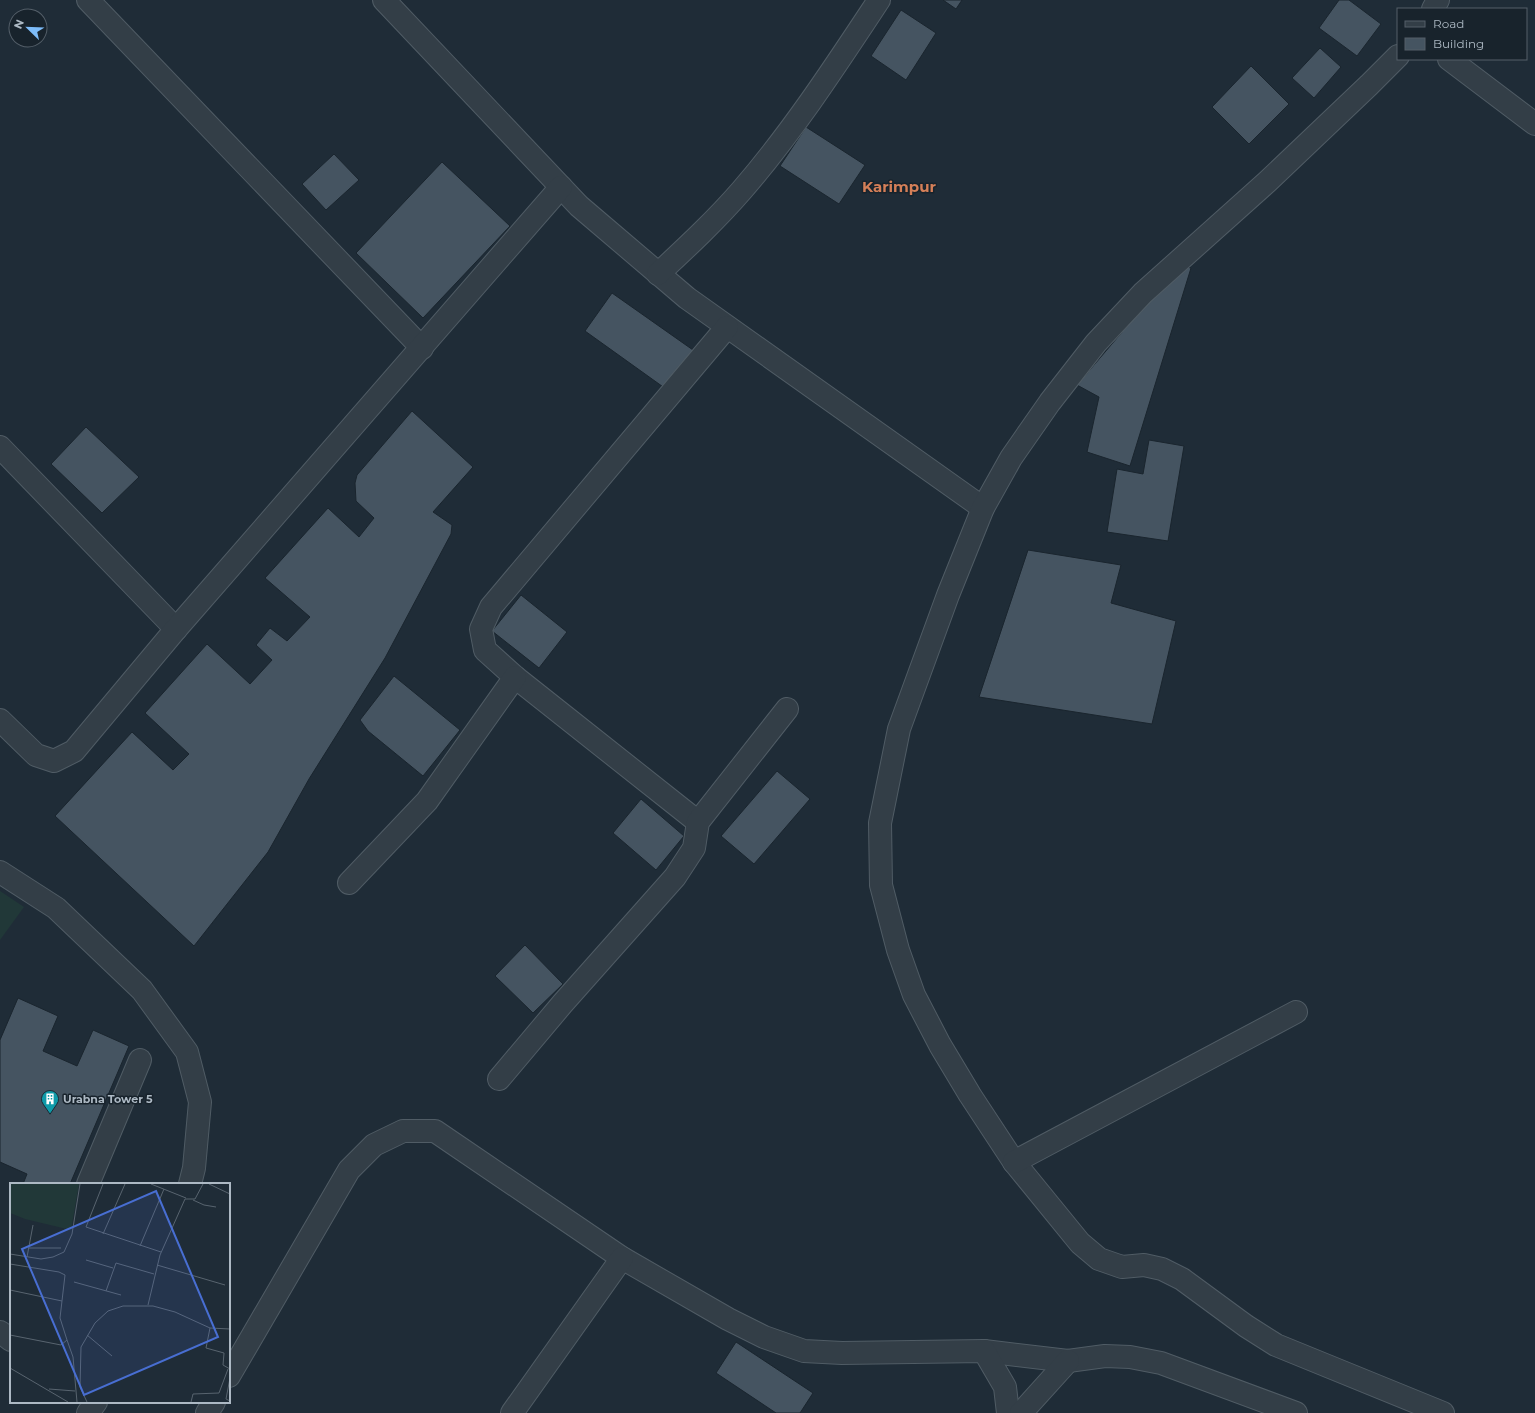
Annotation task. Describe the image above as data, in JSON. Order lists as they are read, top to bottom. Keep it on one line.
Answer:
{"districts":["Karimpur"],"places":{"building":["Urabna Tower 5"]},"legend":["Road","Building"],"north":"top left"}
